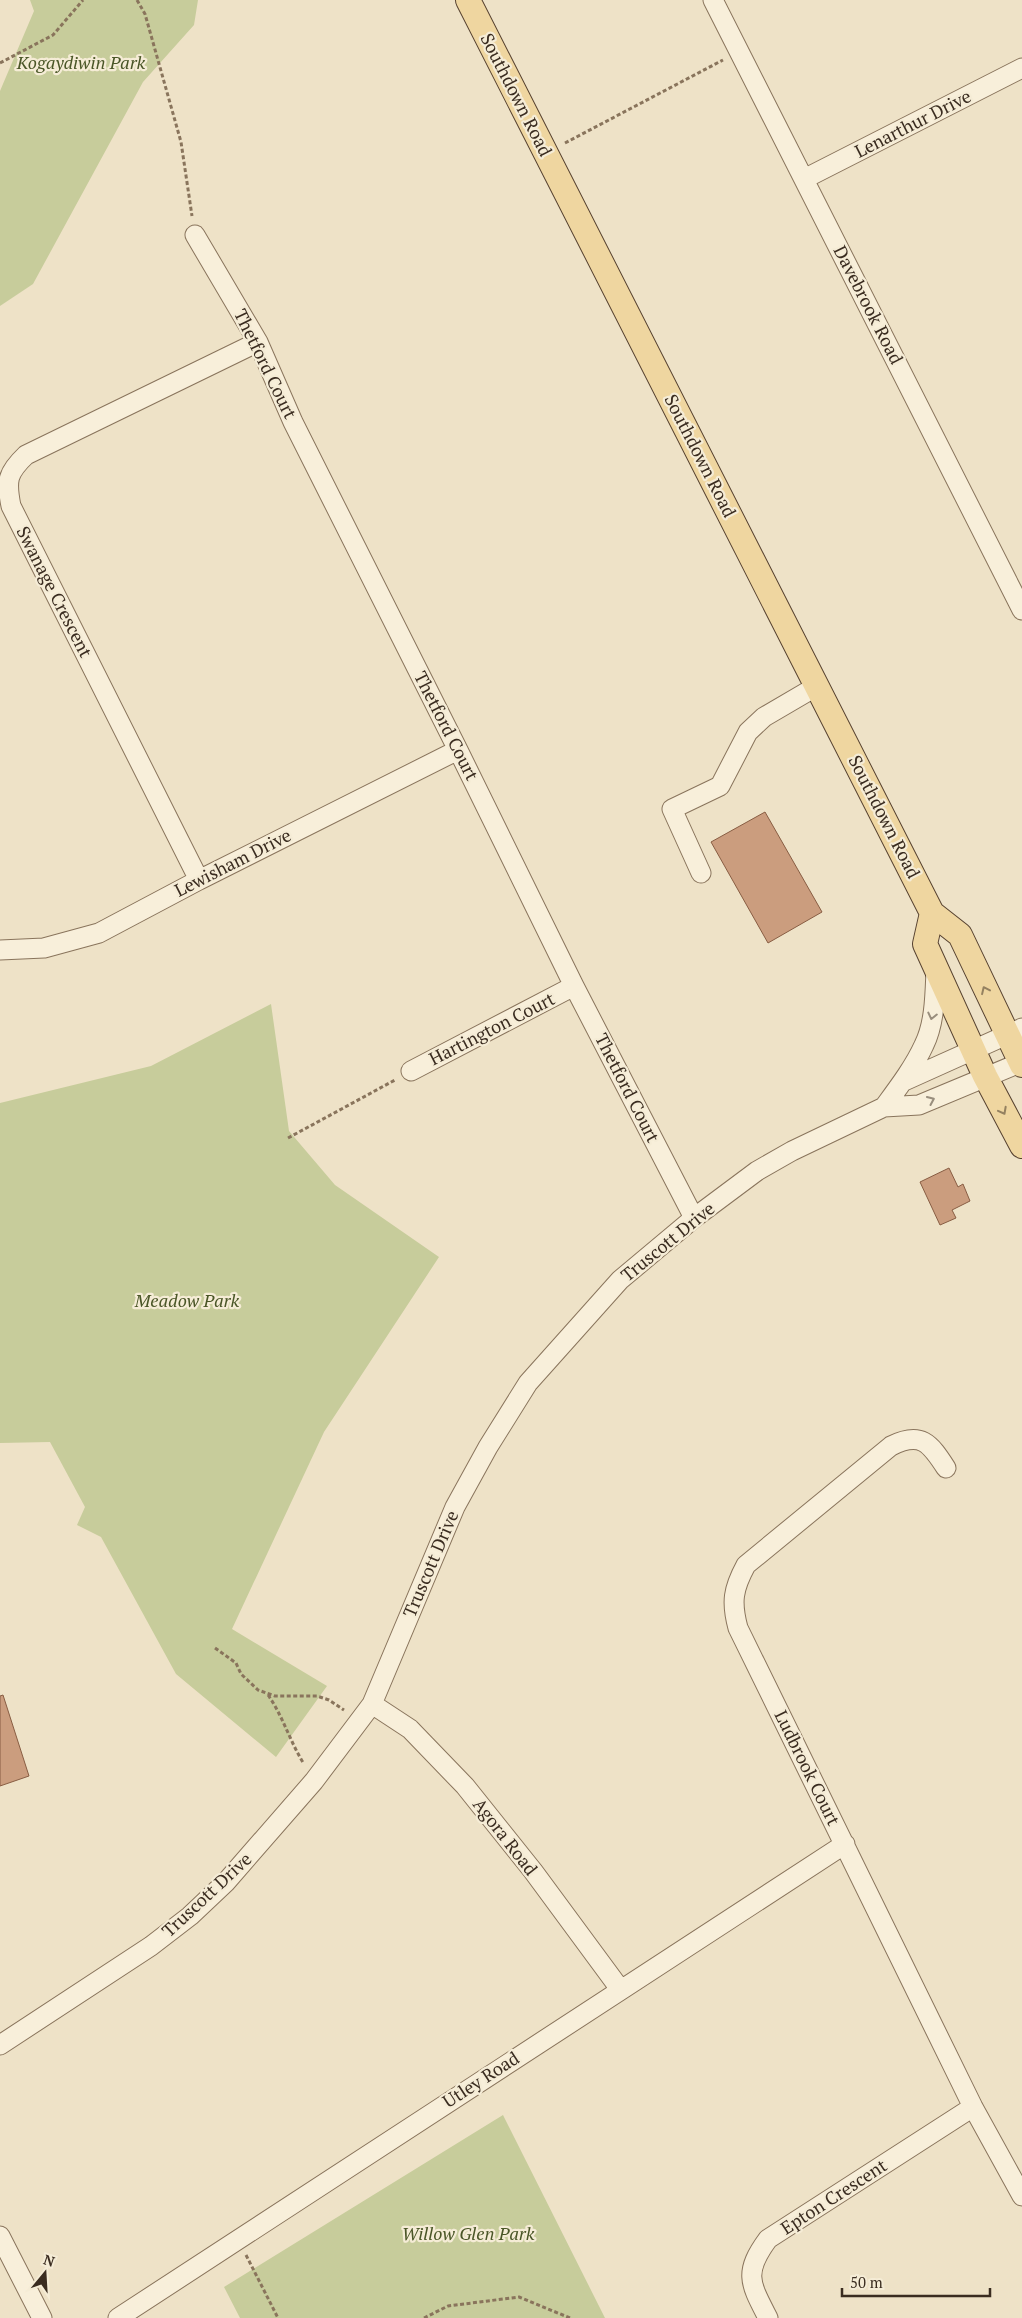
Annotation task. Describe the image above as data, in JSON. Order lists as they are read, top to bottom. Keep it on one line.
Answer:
{"streets":{"main road":["Southdown Road"],"street":["Lenarthur Drive","Davebrook Road","Thetford Court","Swanage Crescent","Lewisham Drive","Hartington Court","Truscott Drive","Ludbrook Court","Agora Road","Utley Road","Epton Crescent"]},"crossings":[["Southdown Road","Truscott Drive"],["Lenarthur Drive","Davebrook Road"],["Thetford Court","Swanage Crescent"],["Thetford Court","Lewisham Drive"],["Thetford Court","Hartington Court"],["Thetford Court","Truscott Drive"],["Swanage Crescent","Lewisham Drive"],["Truscott Drive","Agora Road"],["Ludbrook Court","Utley Road"],["Ludbrook Court","Epton Crescent"],["Agora Road","Utley Road"]],"parks":["Kogaydiwin Park","Meadow Park","Willow Glen Park"],"scale_bar":"50 m","north":"top"}
